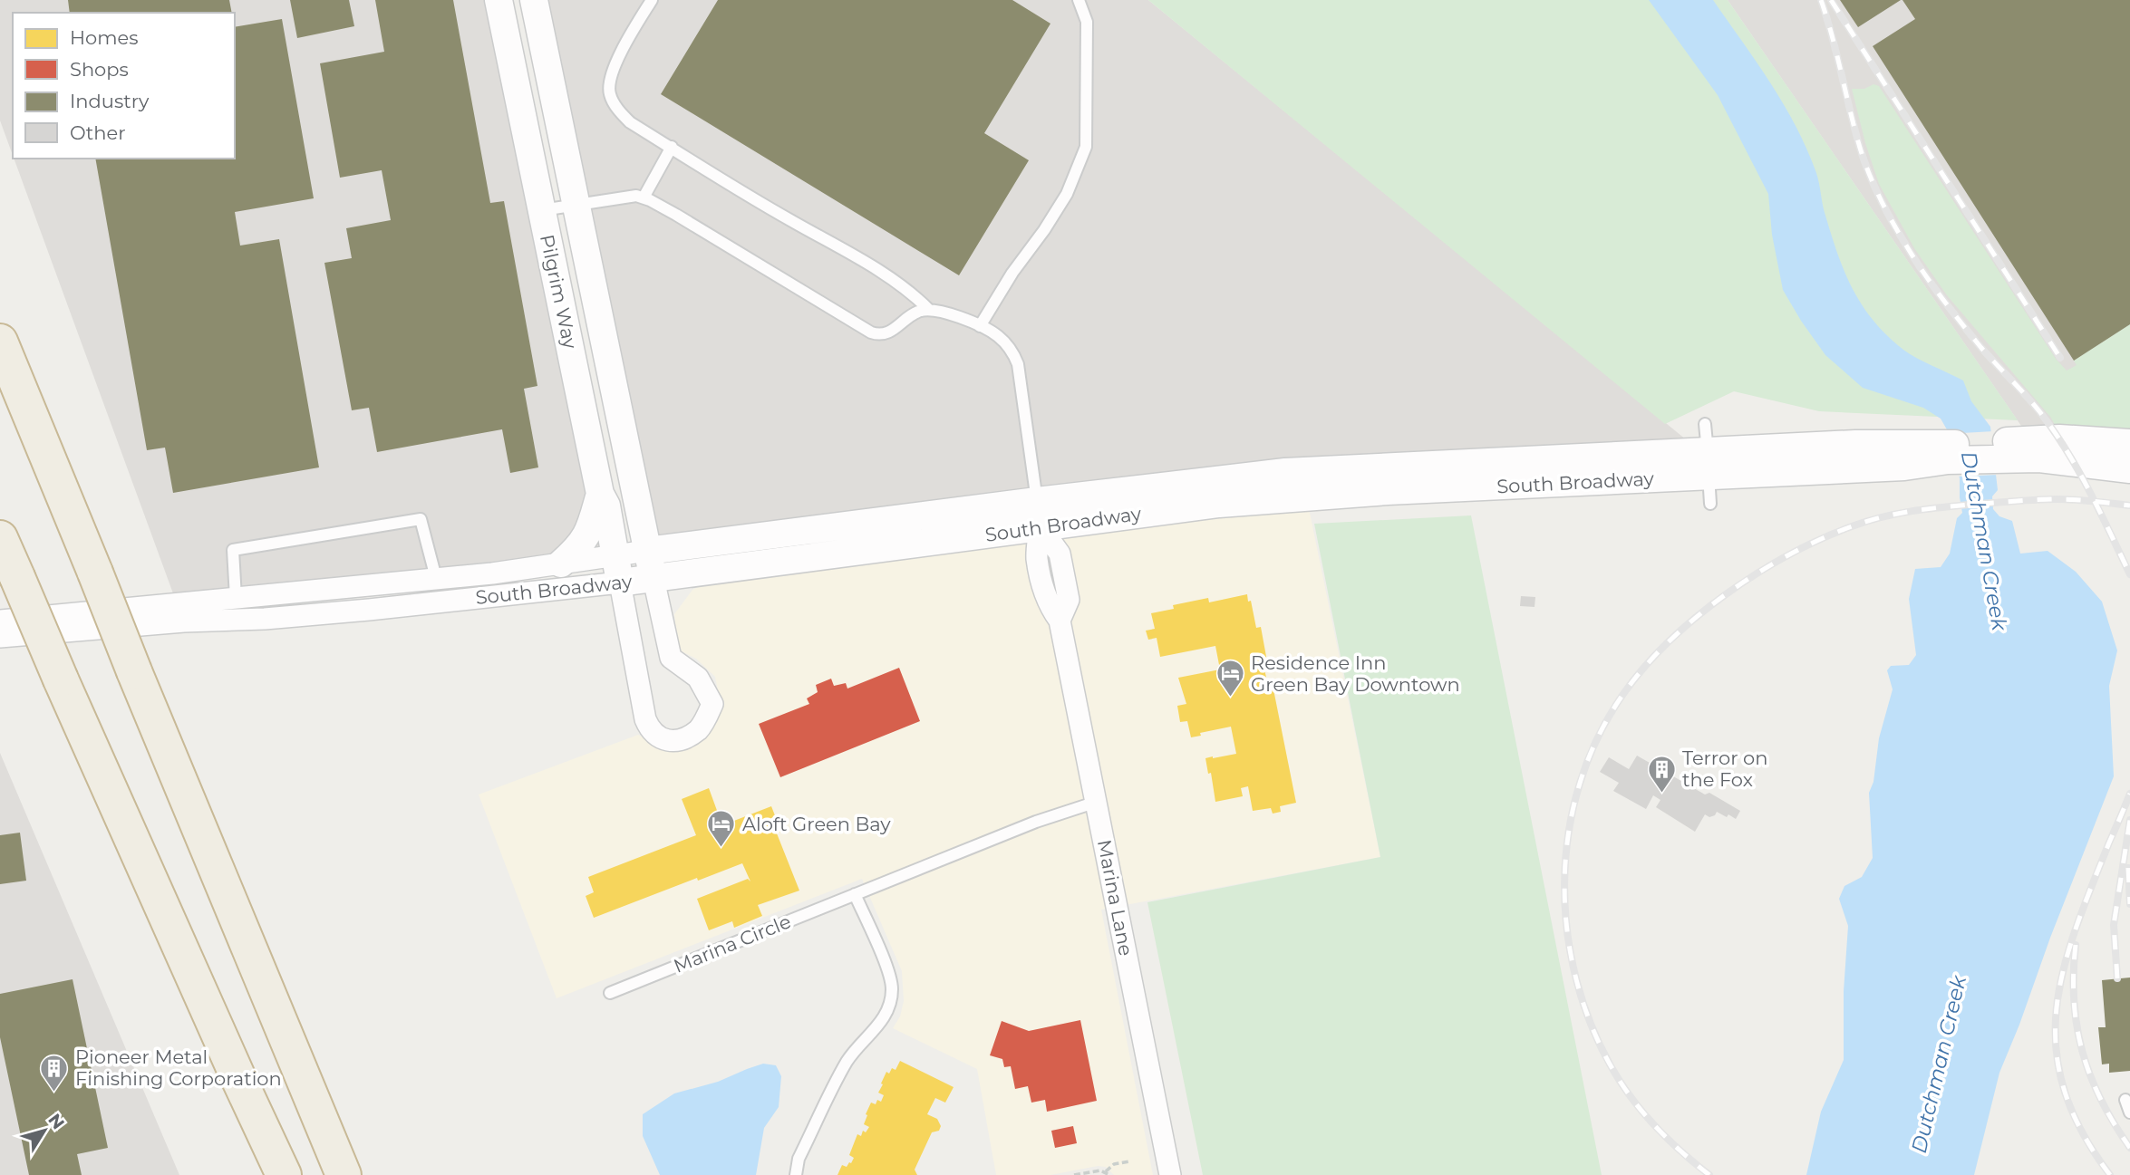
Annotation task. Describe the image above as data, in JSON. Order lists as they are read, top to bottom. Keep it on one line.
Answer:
{"streets":{"street":["Pilgrim Way","South Broadway","Marina Lane"],"lane":["Marina Circle"]},"crossings":[["Pilgrim Way","South Broadway"],["South Broadway","Marina Lane"],["Marina Lane","Marina Circle"]],"water":["Dutchman Creek"],"places":{"hotel":["Residence Inn Green Bay Downtown","Aloft Green Bay"],"building":["Terror on the Fox","Pioneer Metal Finishing Corporation"]},"legend":["Homes","Shops","Industry","Other"],"north":"top right"}
